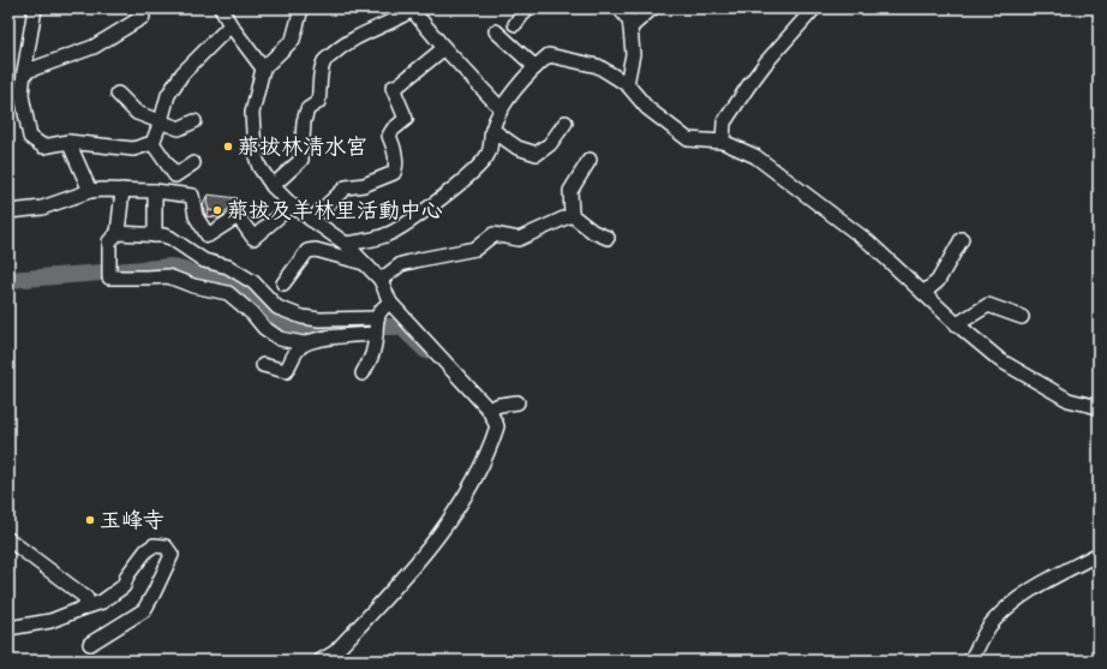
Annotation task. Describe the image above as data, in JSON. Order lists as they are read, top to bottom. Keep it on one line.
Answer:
{"places":["𦰡拔林清水宮","𦰡拔及羊林里活動中心","玉峰寺"]}
